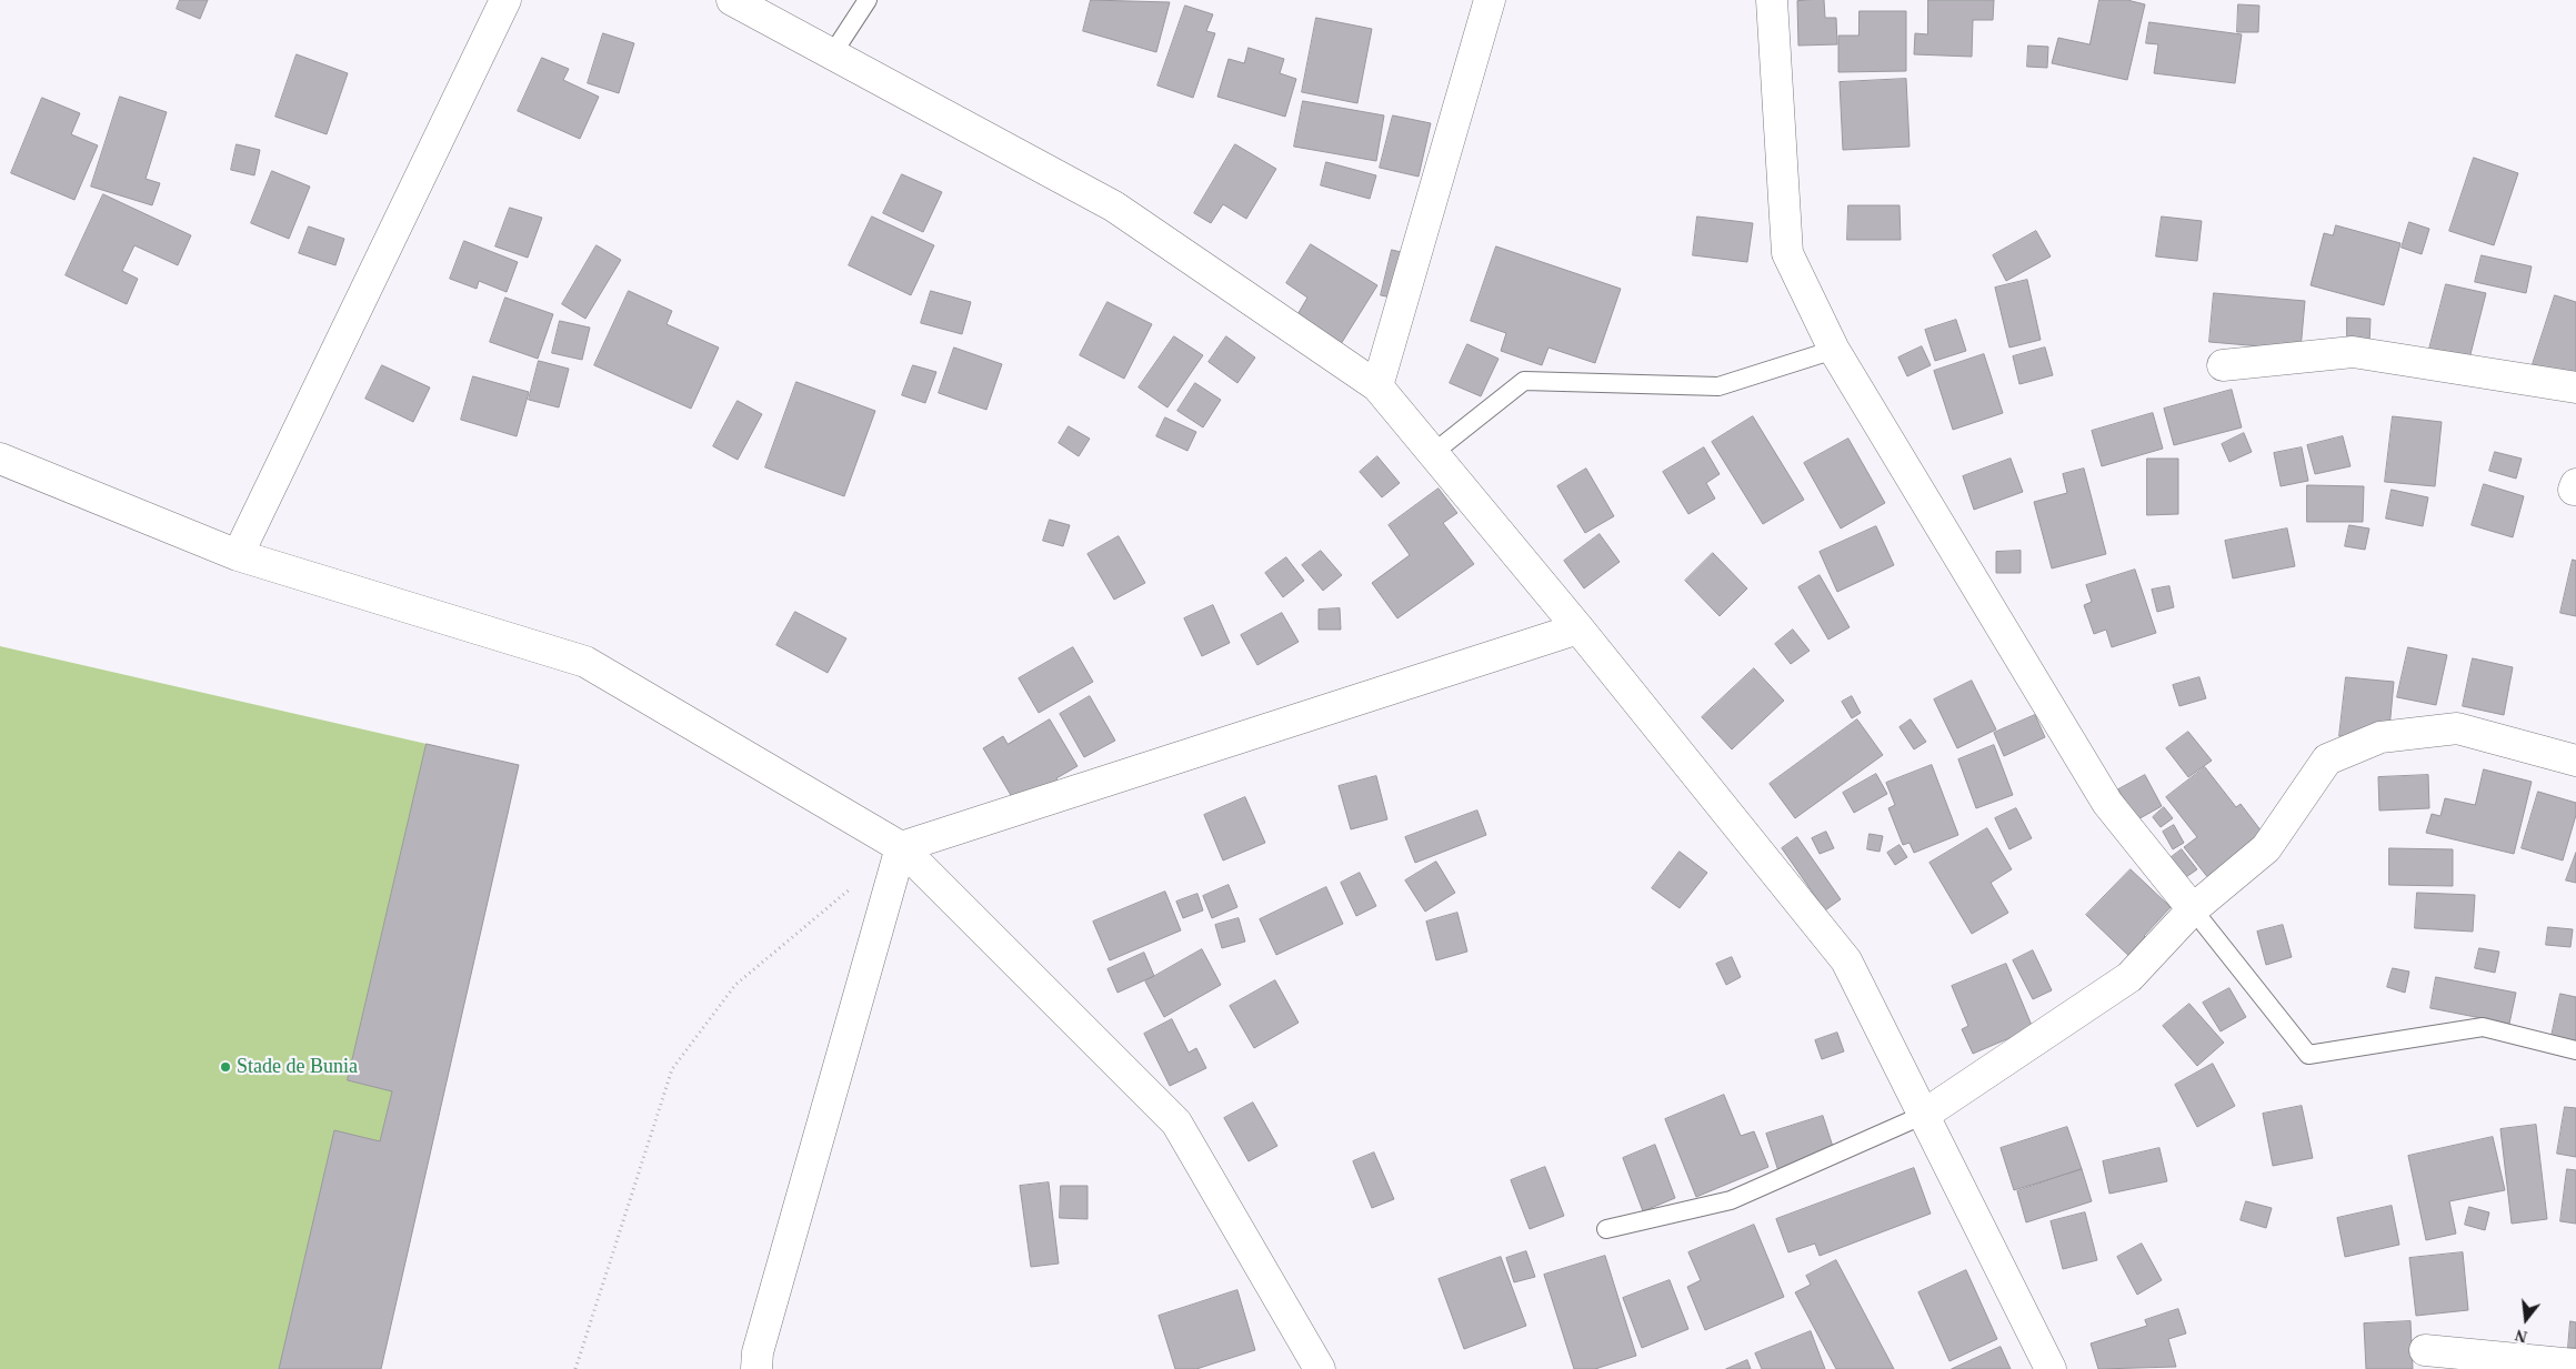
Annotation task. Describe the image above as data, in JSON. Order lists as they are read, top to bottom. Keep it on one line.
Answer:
{"places":["Stade de Bunia"],"north":"bottom"}
